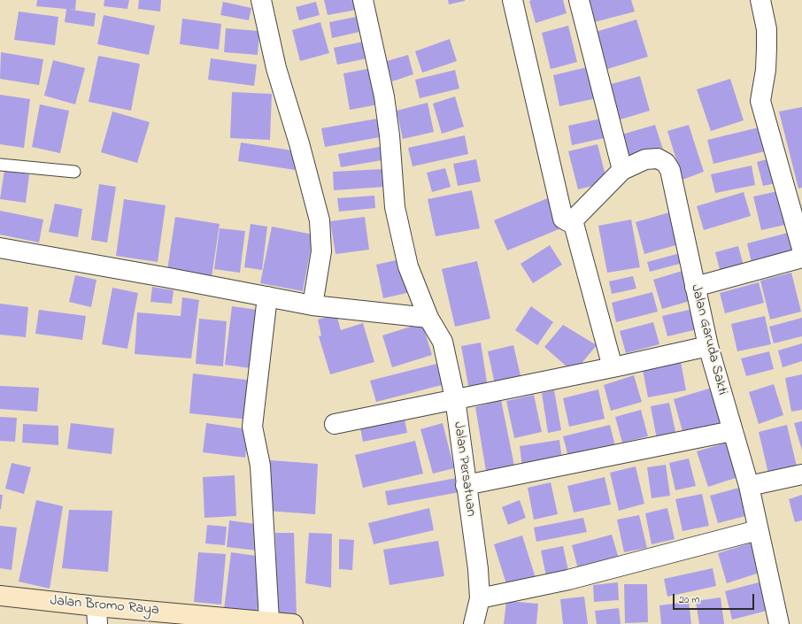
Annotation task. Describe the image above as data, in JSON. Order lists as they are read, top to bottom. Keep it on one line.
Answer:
{"streets":{"main road":["Jalan Bromo Raya"],"street":["Jalan Garuda Sakti","Jalan Persatuan"]},"scale_bar":"20 m"}
